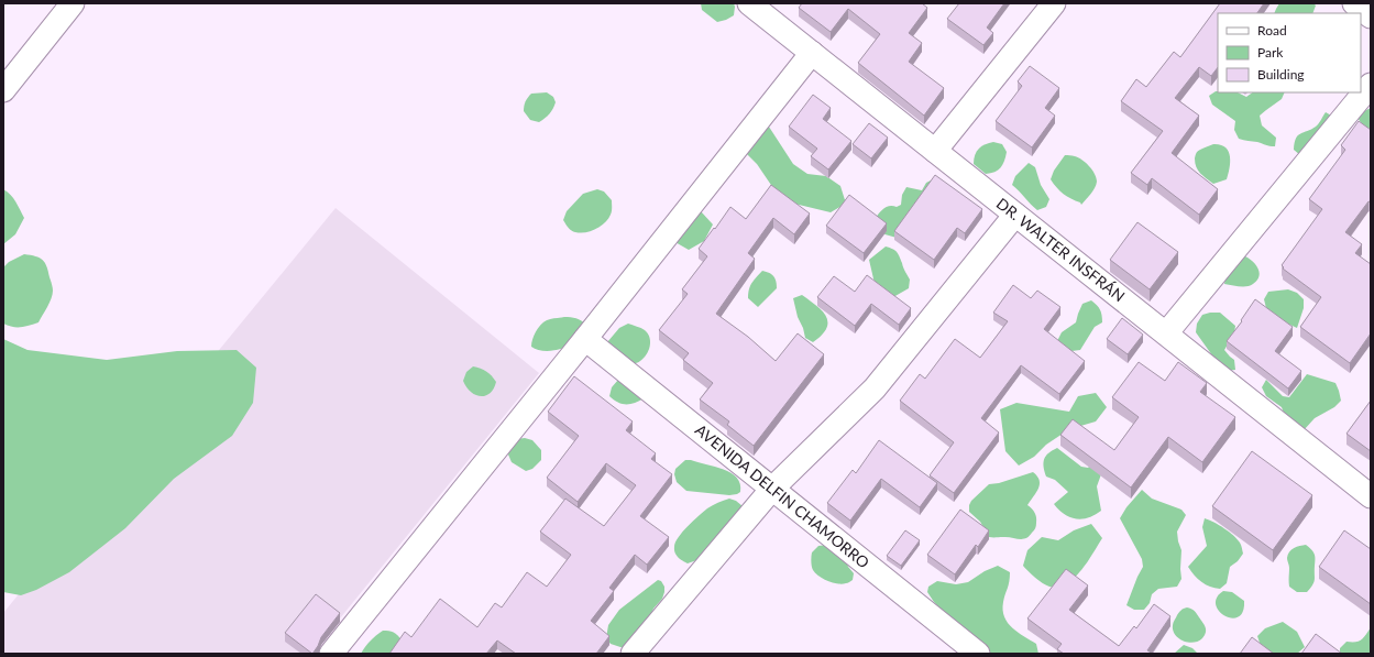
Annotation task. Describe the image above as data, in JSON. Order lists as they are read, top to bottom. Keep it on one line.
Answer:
{"streets":{"street":["DR. WALTER INSFRÁN","AVENIDA DELFIN CHAMORRO"]},"legend":["Road","Park","Building"]}
